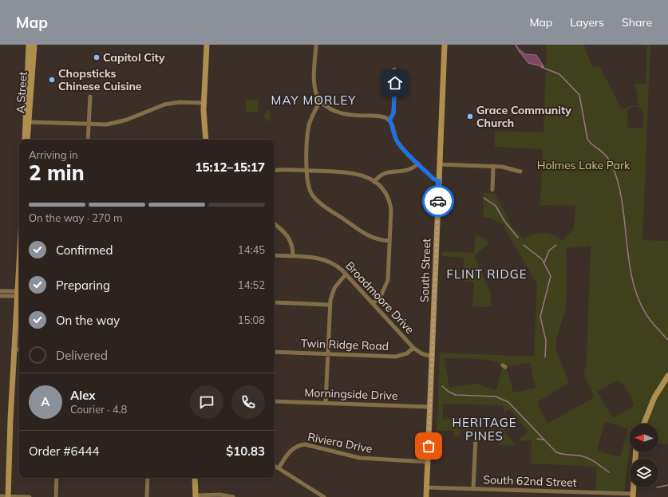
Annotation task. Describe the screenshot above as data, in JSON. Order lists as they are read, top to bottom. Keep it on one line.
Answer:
{"streets":{"main road":["A Street","South Street"],"street":["Broadmoore Drive","Twin Ridge Road","Morningside Drive","Riviera Drive","South 62nd Street"]},"crossings":[["South Street","Broadmoore Drive"],["South Street","Morningside Drive"],["South Street","Riviera Drive"],["South Street","South 62nd Street"],["Broadmoore Drive","Twin Ridge Road"]],"districts":["MAY MORLEY","FLINT RIDGE","HERITAGE PINES"],"parks":["Holmes Lake Park"],"places":["Capitol City","Chopsticks Chinese Cuisine","Grace Community Church"],"north":"left","page":{"header":"Map","nav":["Map","Layers","Share"],"heading":["2 min","Arriving in","15:12–15:17"],"panel":["Alex","Courier · 4.8","Order #6444","$10.83"],"bar":"On the way · 270 m","list":[["Confirmed","14:45"],["Preparing","14:52"],["On the way","15:08"],"Delivered"],"round":"A"}}
